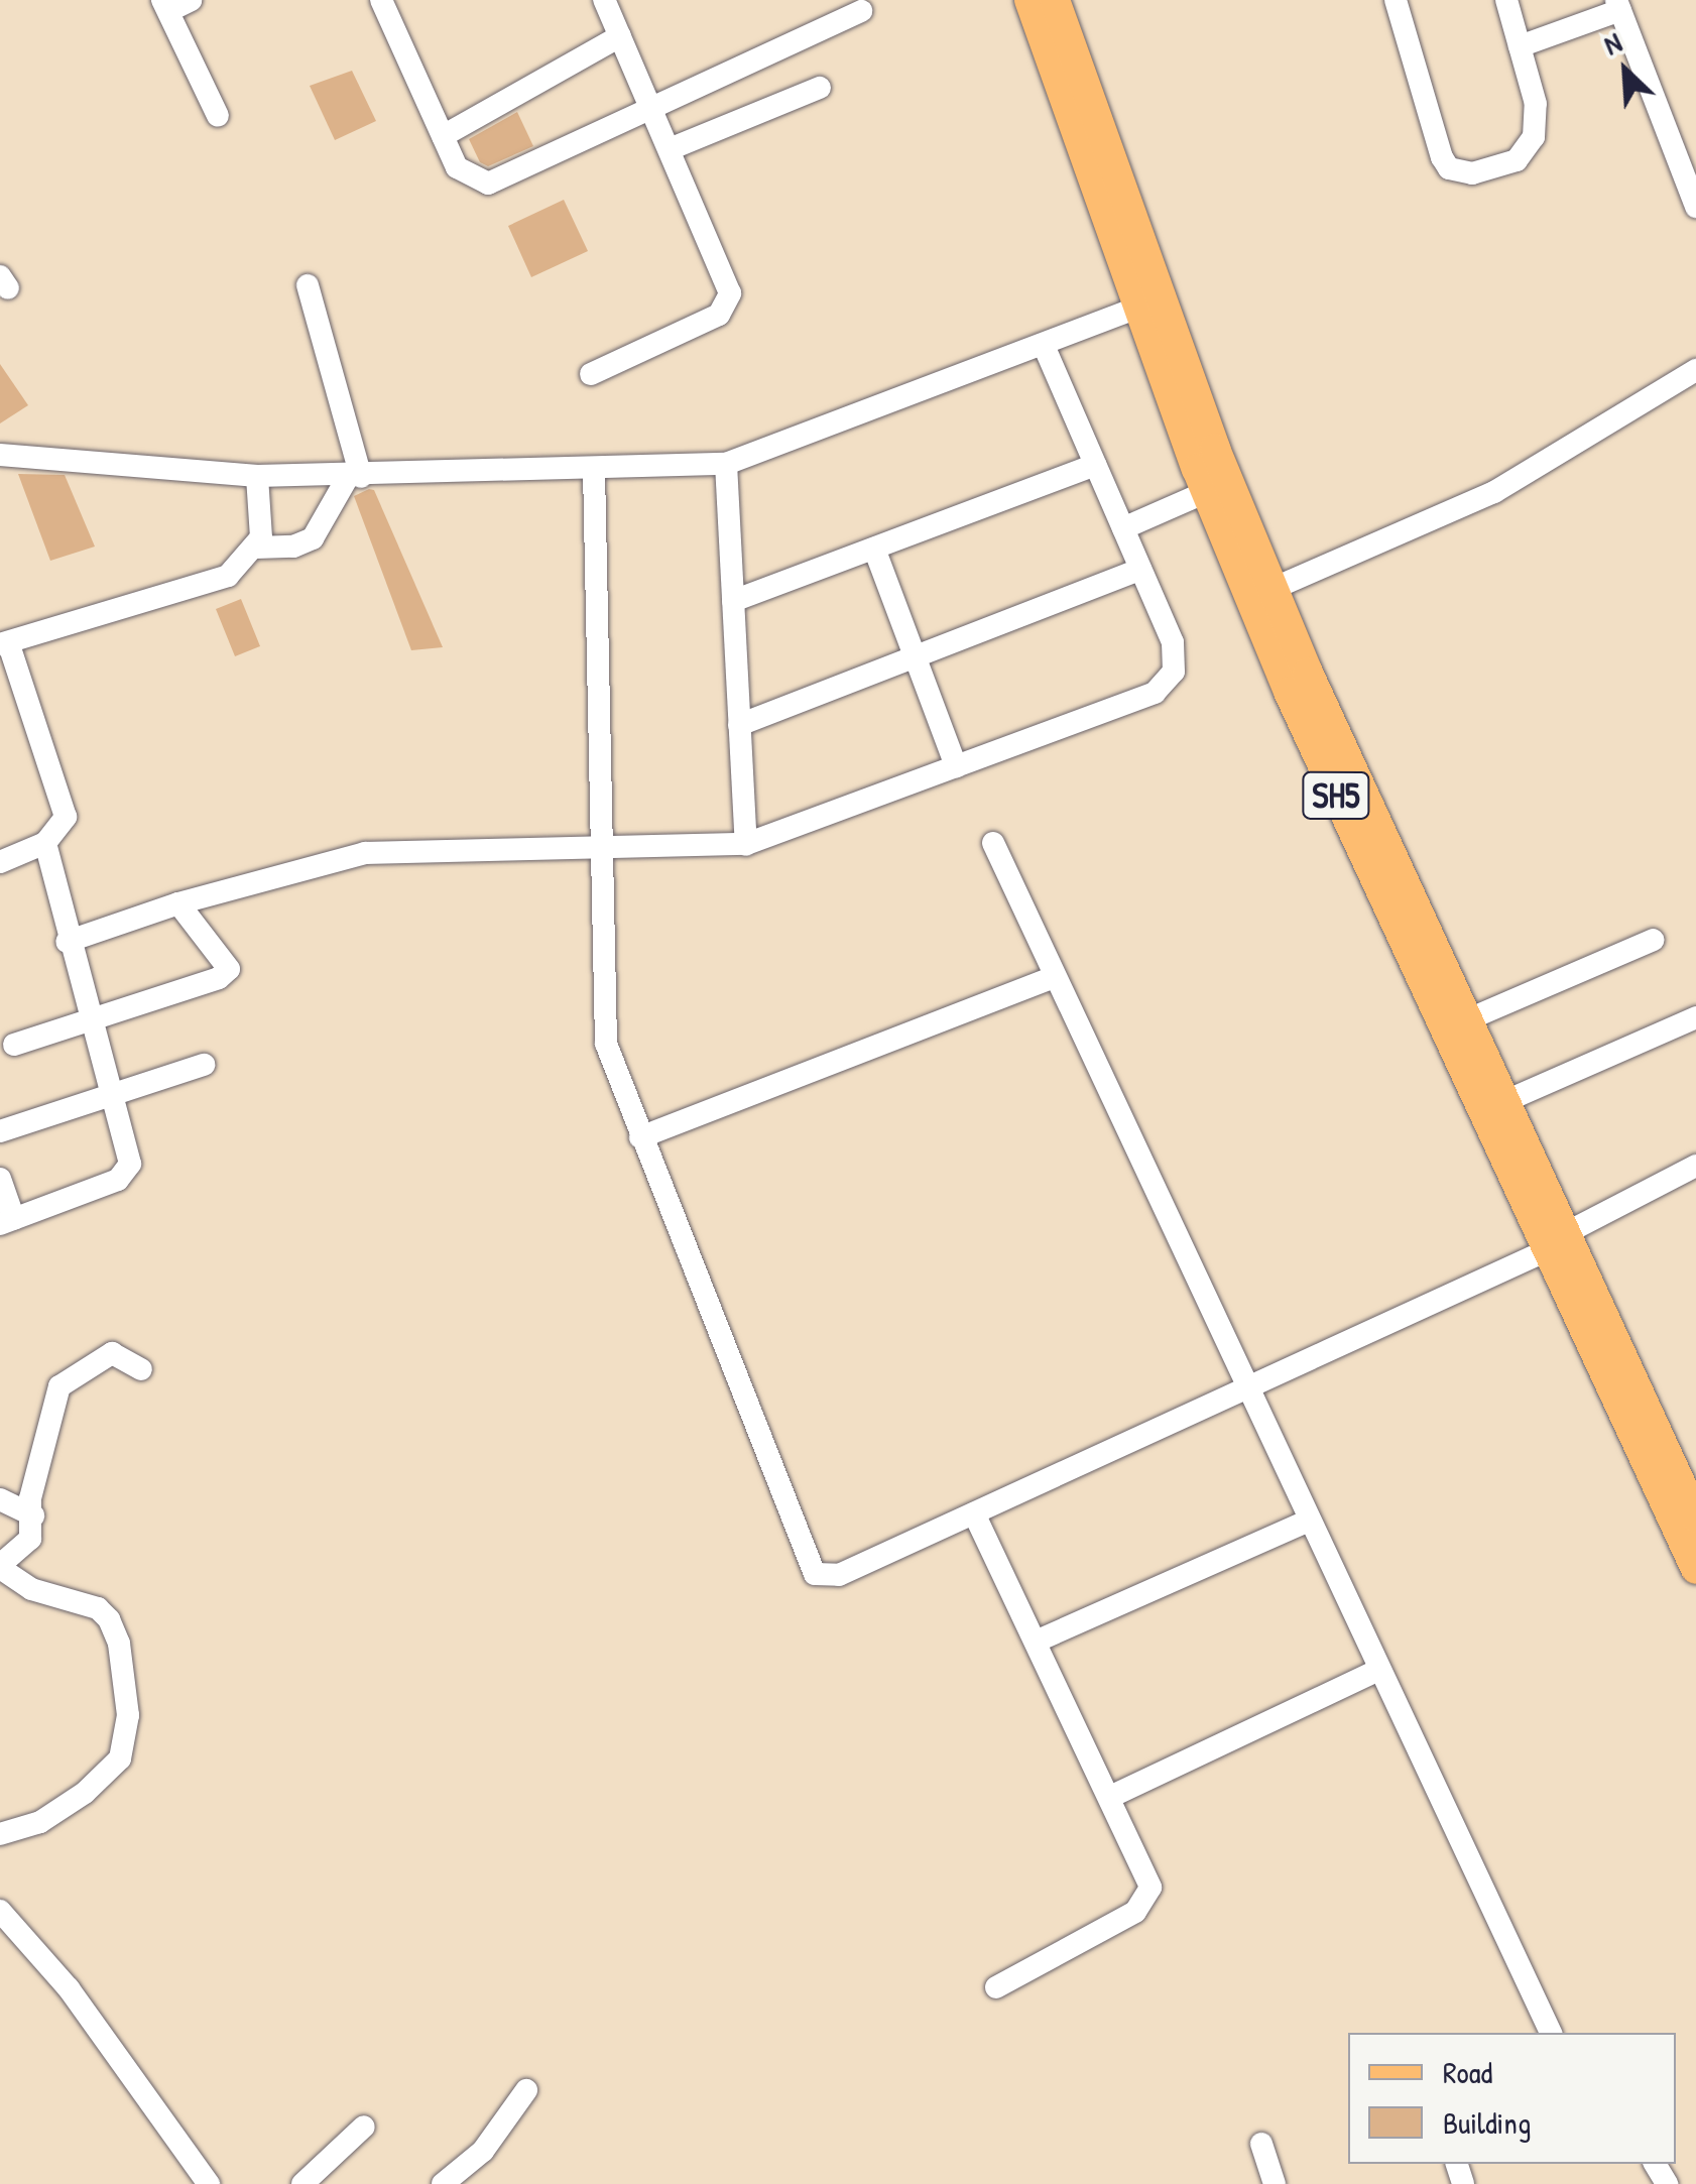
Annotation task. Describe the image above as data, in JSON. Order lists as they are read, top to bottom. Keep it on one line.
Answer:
{"streets":{"main road":["SH5"]},"legend":["Road","Building"],"north":"top left"}
